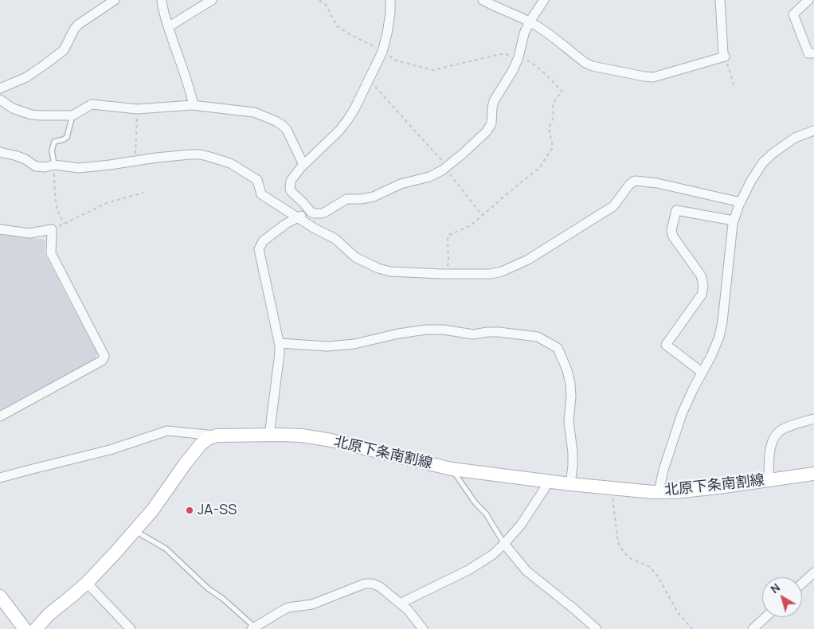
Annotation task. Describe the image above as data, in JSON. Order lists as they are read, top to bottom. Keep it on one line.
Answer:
{"streets":{"main road":["北原下条南割線"]},"places":["JA-SS"],"north":"top left"}
